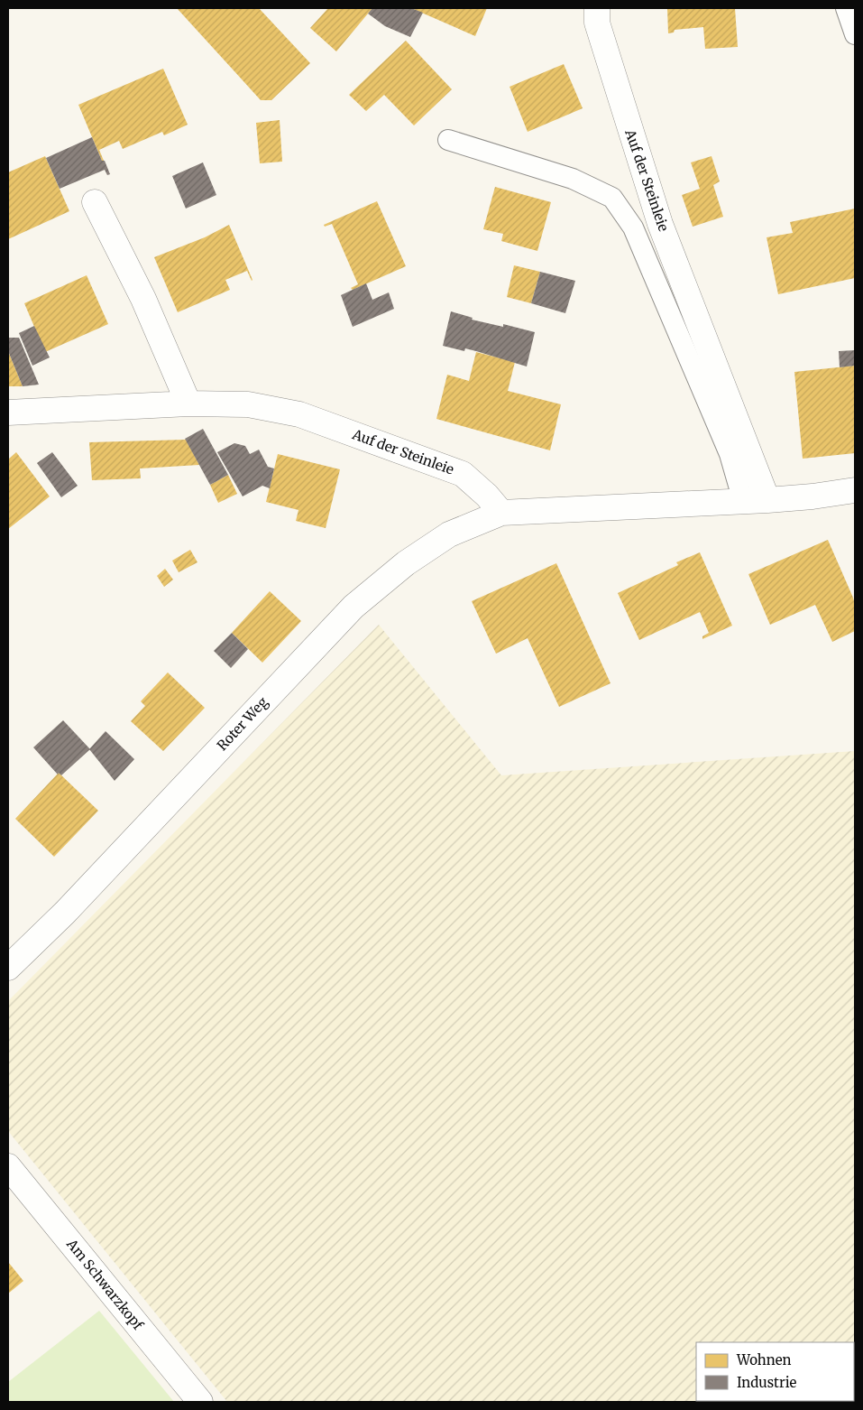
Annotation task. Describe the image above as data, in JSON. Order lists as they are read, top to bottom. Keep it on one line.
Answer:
{"streets":{"street":["Auf der Steinleie","Roter Weg","Am Schwarzkopf"]},"crossings":[["Auf der Steinleie","Roter Weg"]],"legend":["Wohnen","Industrie"]}
